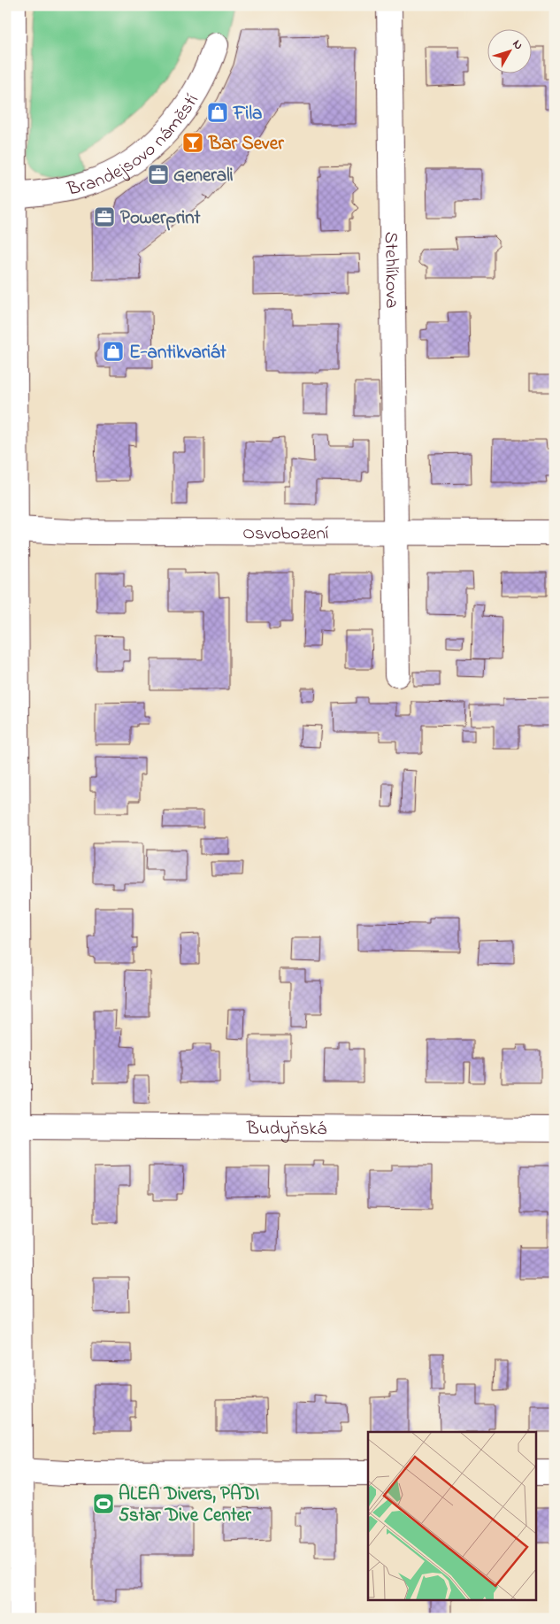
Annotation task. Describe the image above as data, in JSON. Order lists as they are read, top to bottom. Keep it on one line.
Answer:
{"streets":{"street":["Brandejsovo náměstí","Stehlíkova","Osvobození","Budyňská"]},"crossings":[["Stehlíkova","Osvobození"]],"places":{"shop":["Fila","E-antikvariát"],"bar":["Bar Sever"],"office":["Generali","Powerprint"],"sports":["ALEA Divers, PADI 5star Dive Center"]},"north":"top right"}
